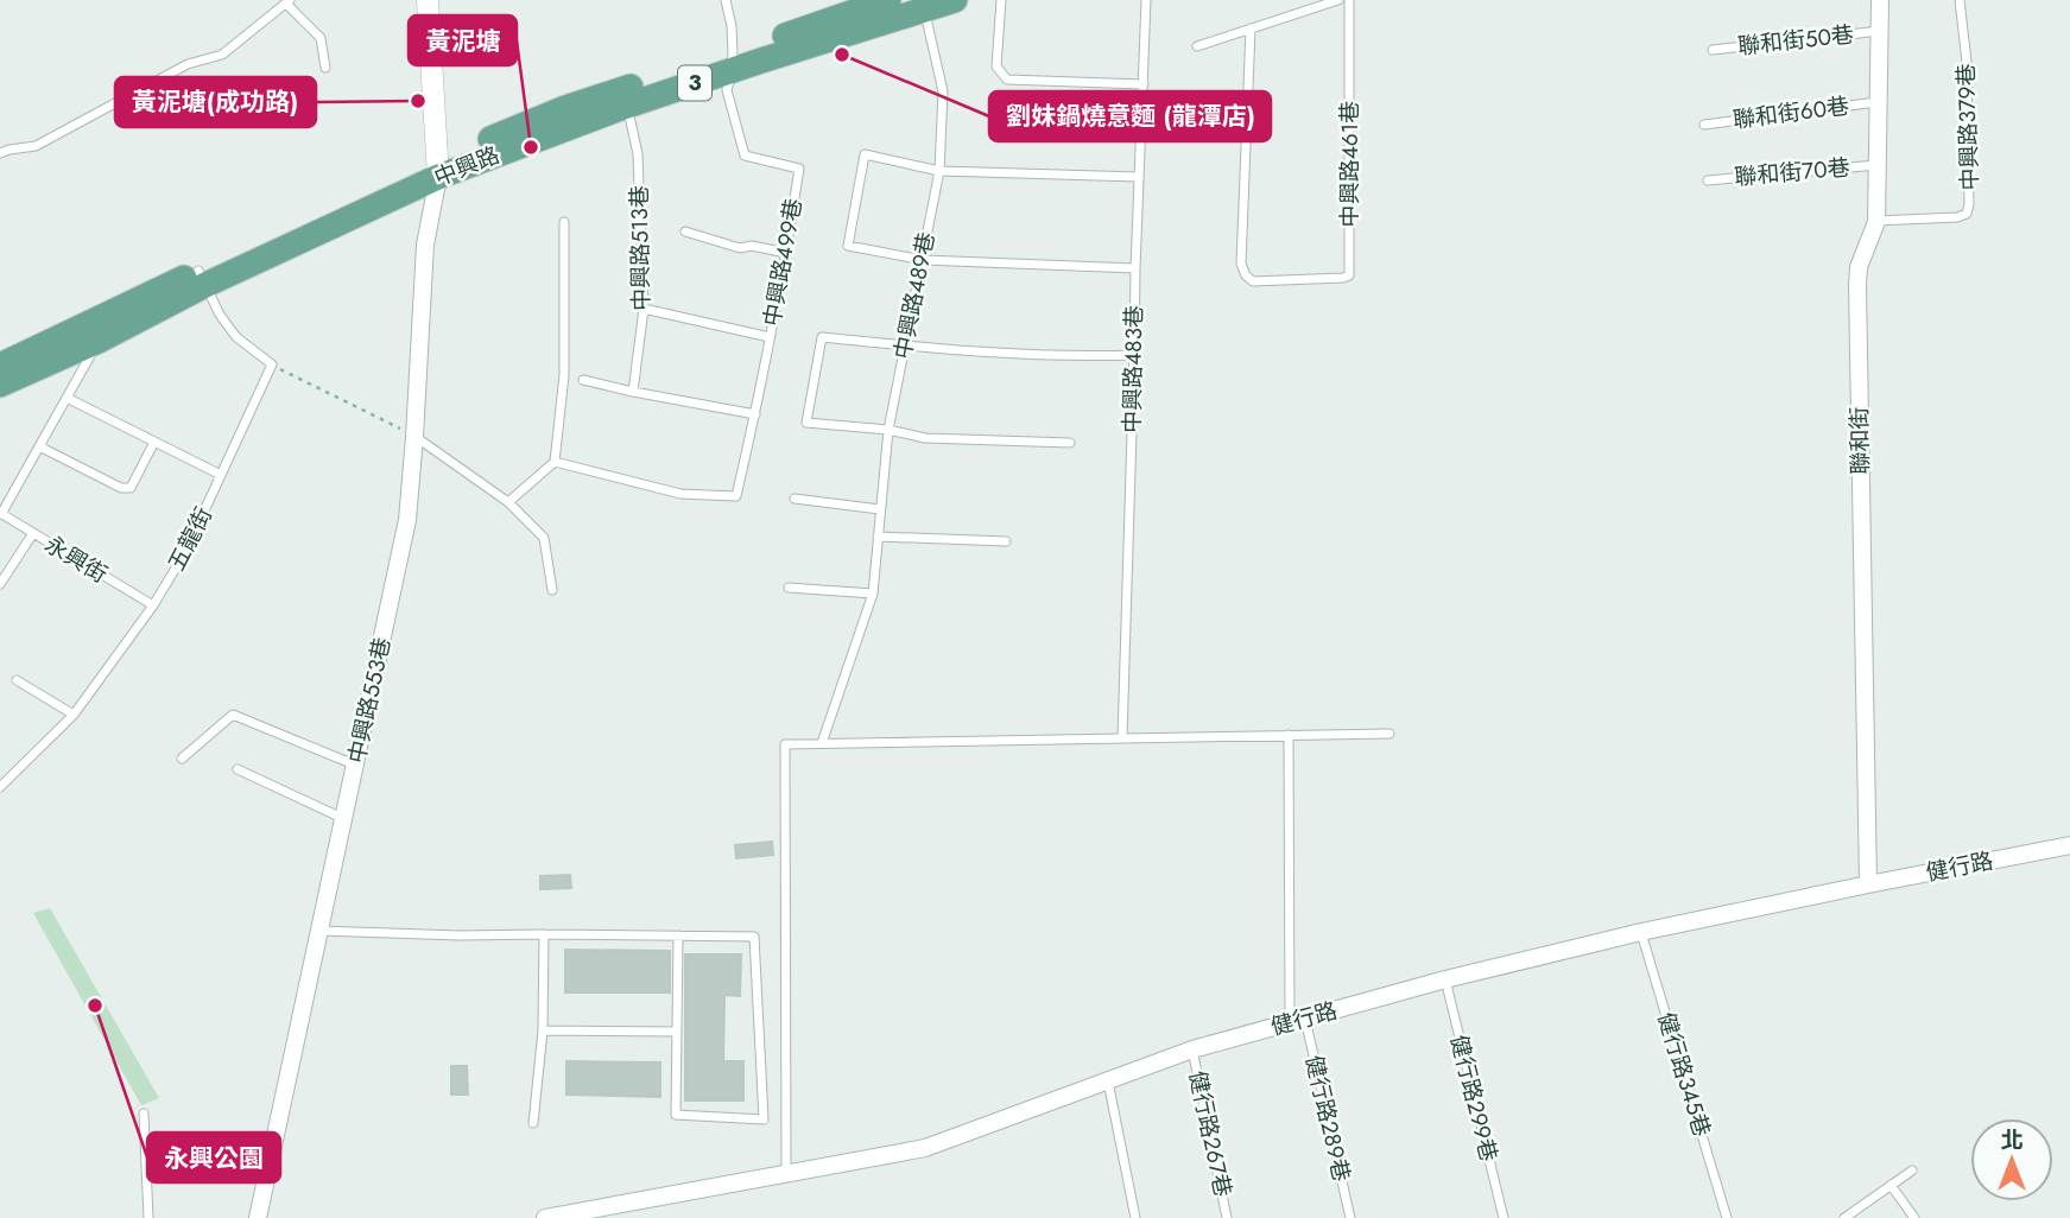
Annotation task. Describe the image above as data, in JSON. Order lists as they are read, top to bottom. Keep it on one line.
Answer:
{"streets":{"main road":["3","中興路"],"street":["聯和街","中興路553巷","健行路"],"lane":["聯和街50巷","聯和街60巷","中興路379巷","中興路461巷","聯和街70巷","中興路513巷","中興路499巷","中興路489巷","中興路483巷","五龍街","永興街","健行路345巷","健行路299巷","健行路289巷","健行路267巷"]},"crossings":[["聯和街50巷","聯和街"],["聯和街60巷","聯和街"],["中興路379巷","聯和街"],["中興路","中興路513巷"],["中興路","中興路499巷"],["中興路","中興路489巷"],["中興路","中興路553巷"],["聯和街70巷","聯和街"],["聯和街","健行路"],["五龍街","永興街"],["健行路","健行路345巷"],["健行路","健行路299巷"],["健行路","健行路289巷"],["健行路","健行路267巷"]],"places":["劉妹鍋燒意麵 (龍潭店)","黃泥塘(成功路)","黃泥塘","永興公園"],"north":"top"}
